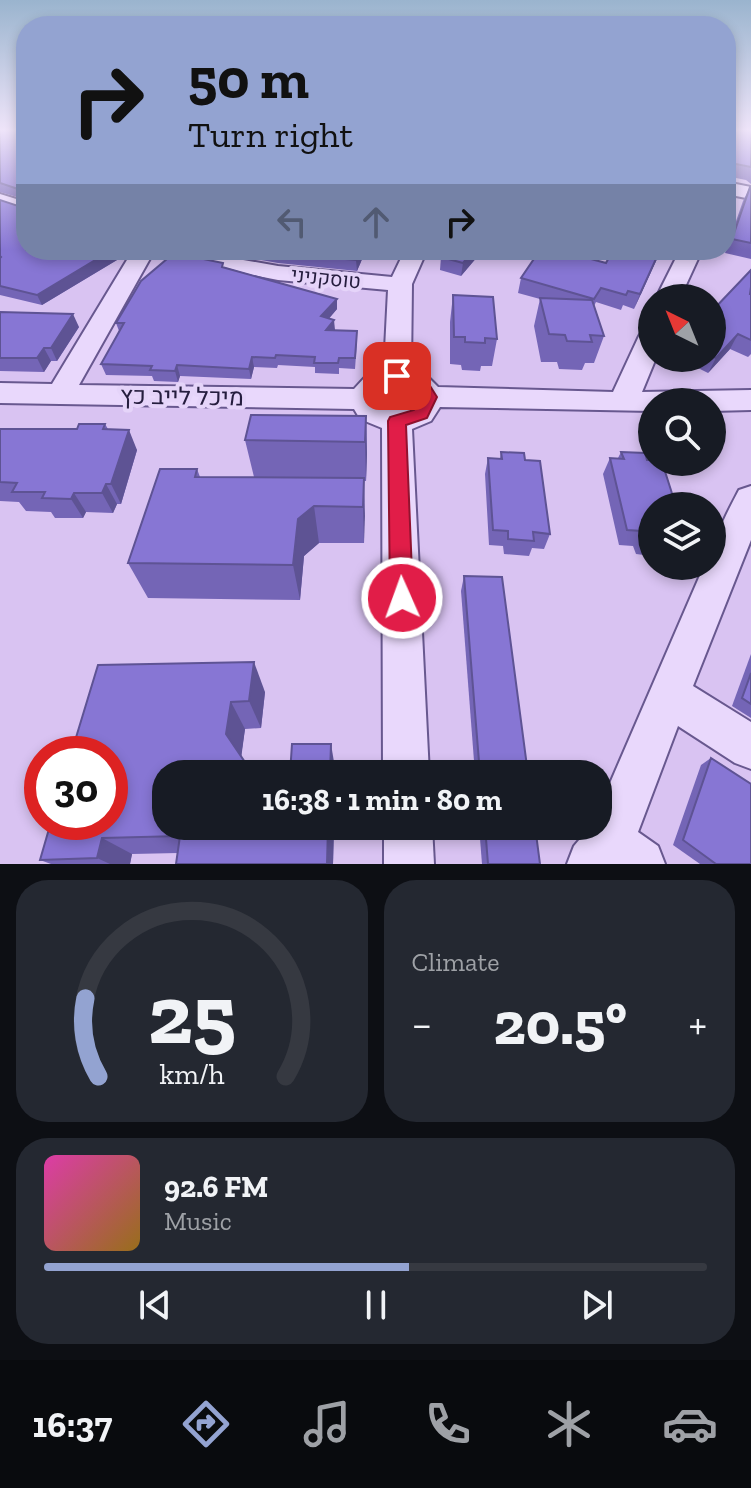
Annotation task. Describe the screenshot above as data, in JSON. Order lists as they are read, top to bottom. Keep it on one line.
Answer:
{"streets":{"street":["טוסקניני","מיכל לייב כץ"]},"north":"top left","page":{"turn":["50 m","Turn right"],"limit":"30","trip":"16:38 · 1 min · 80 m","tile":"Climate","heat":["−","20.5°","+"],"song":["92.6 FM","Music"],"tabs":"16:37","gauge":["25","km/h"]}}
